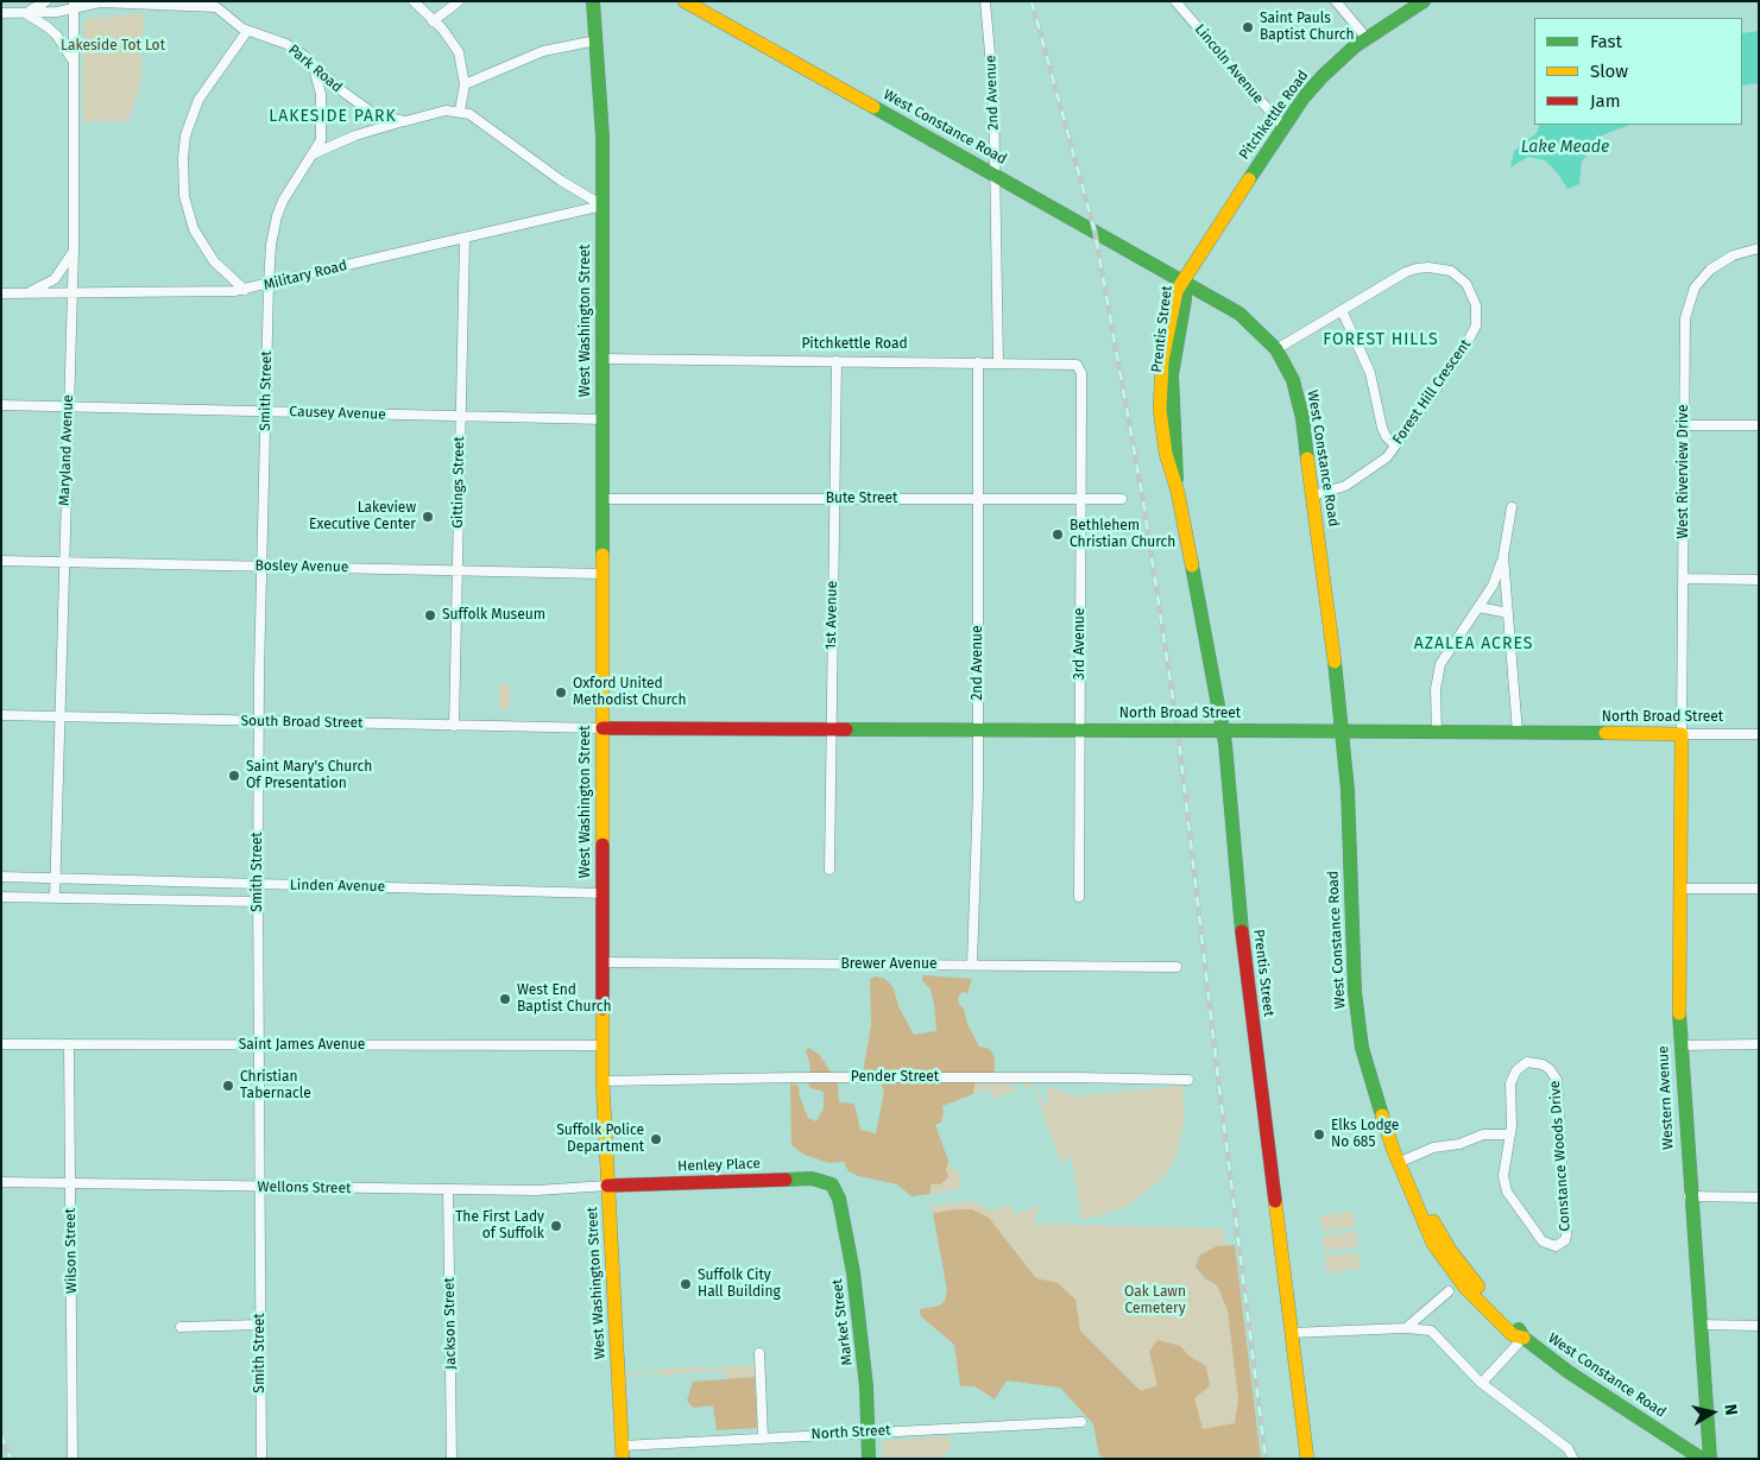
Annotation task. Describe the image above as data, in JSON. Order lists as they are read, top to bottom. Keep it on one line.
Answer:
{"streets":{"main road":["Pitchkettle Road","West Constance Road","West Washington Street","Prentis Street","North Broad Street","Western Avenue","Henley Place","Market Street"],"street":["Lincoln Avenue","Park Road","2nd Avenue","Military Road","Smith Street","Forest Hill Crescent","Causey Avenue","Maryland Avenue","West Riverview Drive","Gittings Street","Bute Street","Bosley Avenue","1st Avenue","3rd Avenue","South Broad Street","Linden Avenue","Brewer Avenue","Saint James Avenue","Pender Street","Constance Woods Drive","Wellons Street","Wilson Street","Jackson Street","North Street"]},"crossings":[["Lincoln Avenue","Pitchkettle Road"],["Park Road","Maryland Avenue"],["2nd Avenue","Pitchkettle Road"],["2nd Avenue","West Constance Road"],["2nd Avenue","Bute Street"],["2nd Avenue","North Broad Street"],["2nd Avenue","Brewer Avenue"],["Pitchkettle Road","West Constance Road"],["Pitchkettle Road","West Washington Street"],["Pitchkettle Road","Prentis Street"],["Pitchkettle Road","1st Avenue"],["Pitchkettle Road","3rd Avenue"],["West Constance Road","Prentis Street"],["West Constance Road","Forest Hill Crescent"],["West Constance Road","North Broad Street"],["Military Road","West Washington Street"],["Military Road","Smith Street"],["Military Road","Maryland Avenue"],["Military Road","Gittings Street"],["West Washington Street","Causey Avenue"],["West Washington Street","Bute Street"],["West Washington Street","Bosley Avenue"],["West Washington Street","North Broad Street"],["West Washington Street","South Broad Street"],["West Washington Street","Linden Avenue"],["West Washington Street","Brewer Avenue"],["West Washington Street","Saint James Avenue"],["West Washington Street","Pender Street"],["West Washington Street","Henley Place"],["West Washington Street","Wellons Street"],["West Washington Street","North Street"],["Smith Street","Causey Avenue"],["Smith Street","Bosley Avenue"],["Smith Street","South Broad Street"],["Smith Street","Linden Avenue"],["Smith Street","Saint James Avenue"],["Smith Street","Wellons Street"],["Causey Avenue","Maryland Avenue"],["Causey Avenue","Gittings Street"],["Maryland Avenue","Bosley Avenue"],["Maryland Avenue","South Broad Street"],["Maryland Avenue","Linden Avenue"],["West Riverview Drive","North Broad Street"],["West Riverview Drive","Western Avenue"],["Gittings Street","Bosley Avenue"],["Gittings Street","South Broad Street"],["Bute Street","1st Avenue"],["Bute Street","3rd Avenue"],["1st Avenue","North Broad Street"],["3rd Avenue","North Broad Street"],["North Broad Street","South Broad Street"],["North Broad Street","Western Avenue"],["Saint James Avenue","Wilson Street"],["Henley Place","Wellons Street"],["Henley Place","Market Street"],["Wellons Street","Wilson Street"],["Wellons Street","Jackson Street"],["Market Street","North Street"]],"districts":["LAKESIDE PARK","FOREST HILLS","AZALEA ACRES"],"water":["Lake Meade"],"parks":["Lakeside Tot Lot","Oak Lawn Cemetery"],"places":["Saint Pauls Baptist Church","Lakeview Executive Center","Bethlehem Christian Church","Suffolk Museum","Oxford United Methodist Church","Saint Mary's Church Of Presentation","West End Baptist Church","Christian Tabernacle","Elks Lodge No 685","Suffolk Police Department","The First Lady of Suffolk","Suffolk City Hall Building"],"legend":["Fast","Slow","Jam"],"north":"right"}
